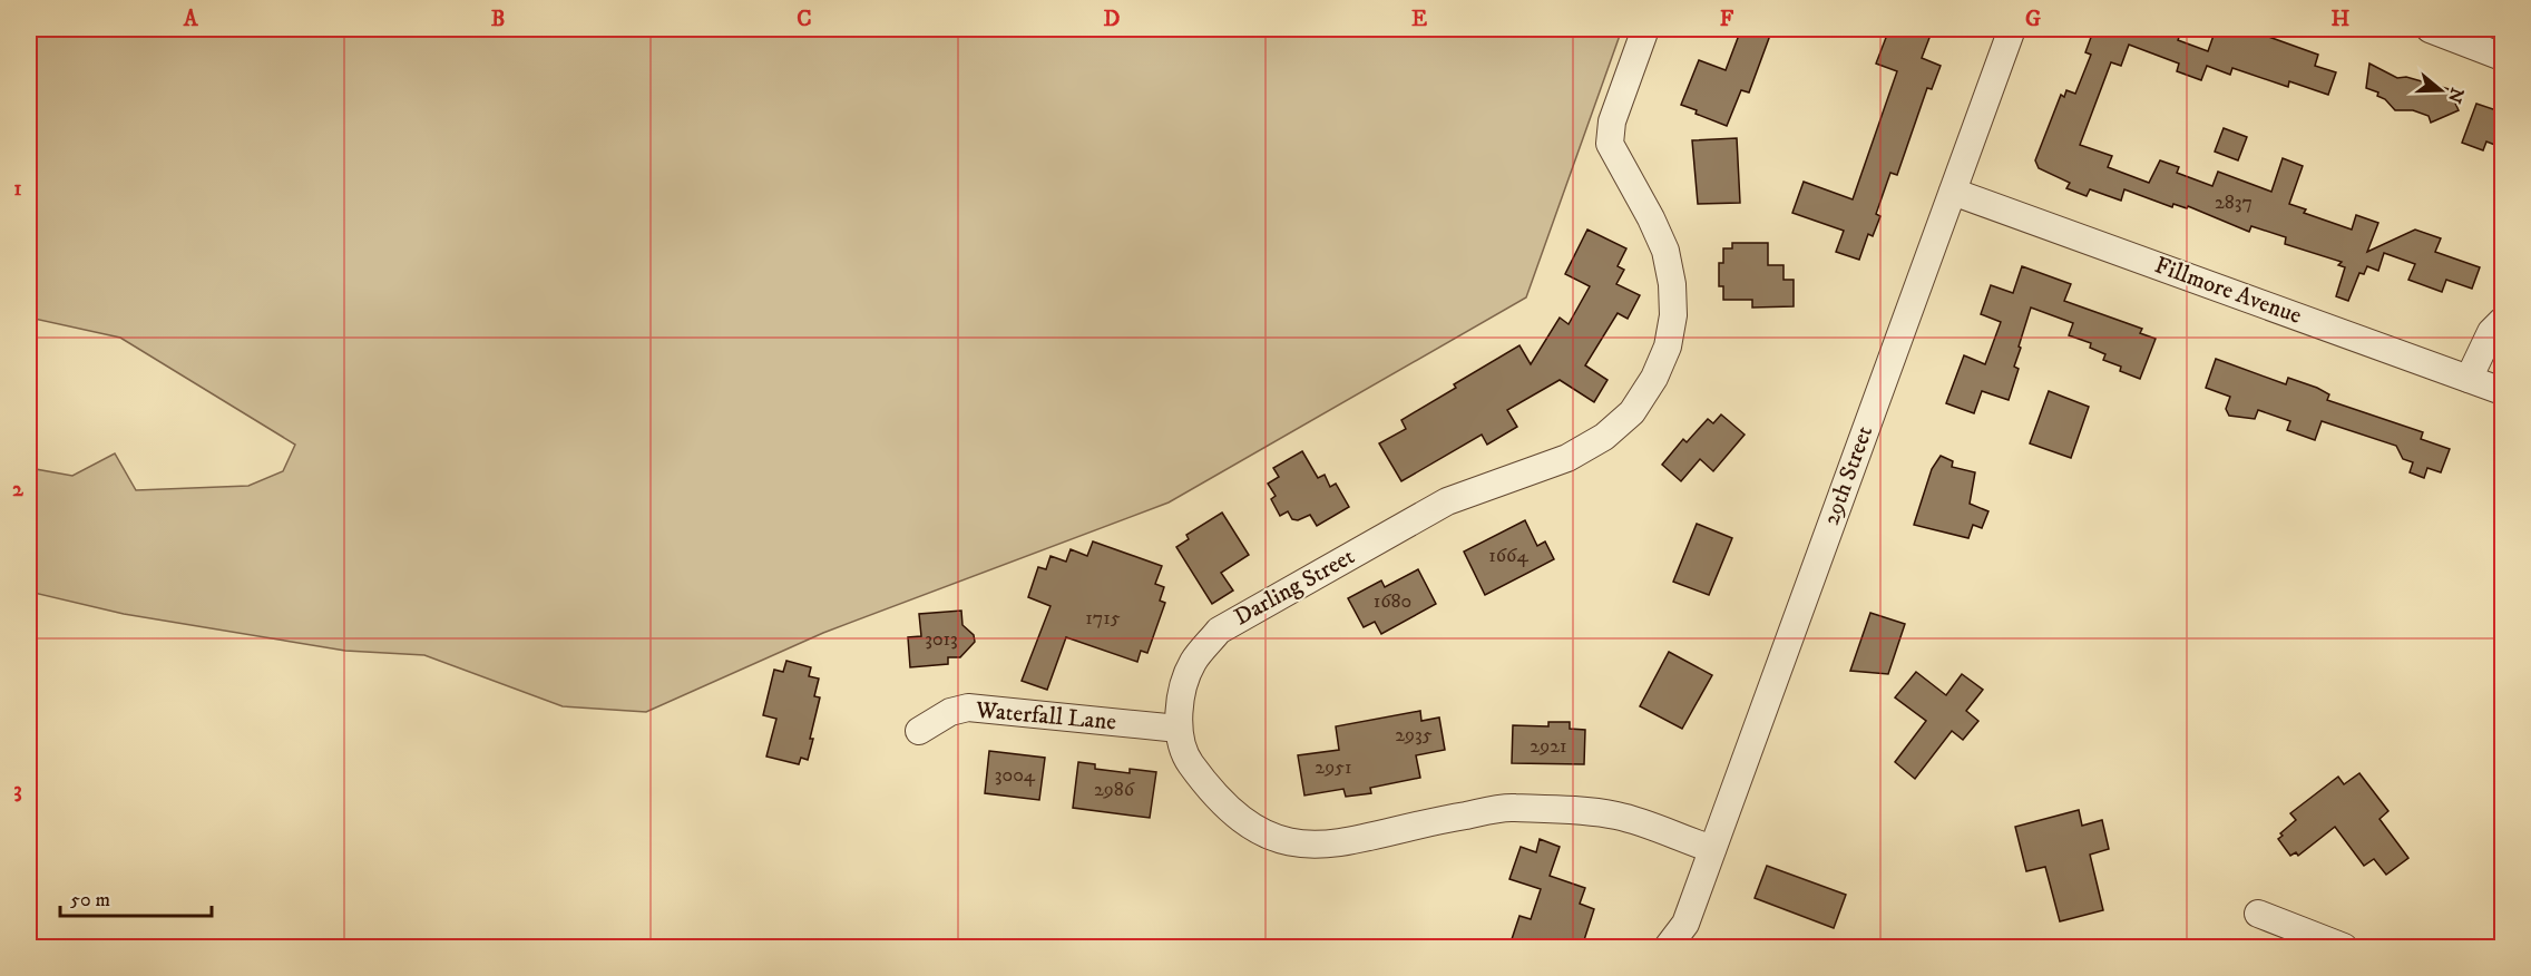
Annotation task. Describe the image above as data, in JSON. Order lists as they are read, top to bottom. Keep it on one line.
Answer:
{"streets":{"street":["Fillmore Avenue","29th Street","Darling Street","Waterfall Lane"]},"crossings":[["Fillmore Avenue","29th Street"],["29th Street","Darling Street"],["Darling Street","Waterfall Lane"]],"house_numbers":["2837","1664","1680","1715","3013","2935","2921","2951","3004","2986"],"scale_bar":"50 m","north":"right","grid":{"columns":["A","B","C","D","E","F","G","H"],"rows":["1","2","3"]}}
